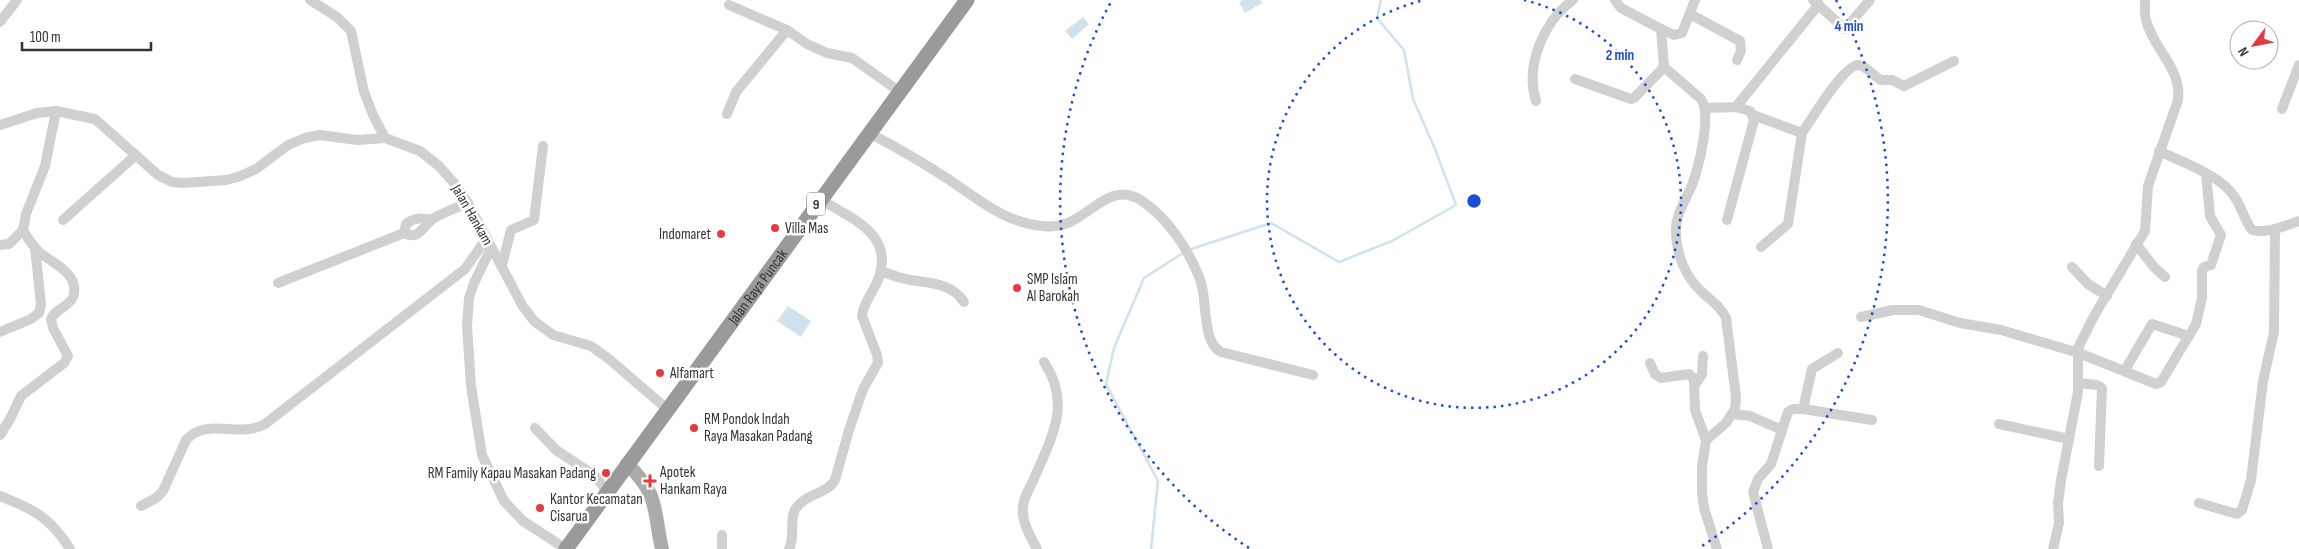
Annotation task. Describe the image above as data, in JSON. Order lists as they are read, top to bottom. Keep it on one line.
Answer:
{"streets":{"highway":["9","Jalan Raya Puncak"],"street":["Jalan Hankam"]},"crossings":[["Jalan Hankam","Jalan Raya Puncak"]],"places":{"other":["Villa Mas","Indomaret","SMP Islam Al Barokah","Alfamart","RM Pondok Indah Raya Masakan Padang","RM Family Kapau Masakan Padang","Kantor Kecamatan Cisarua"],"health":["Apotek Hankam Raya"]},"scale_bar":"100 m","north":"bottom left","rings":["4 min","2 min"]}
